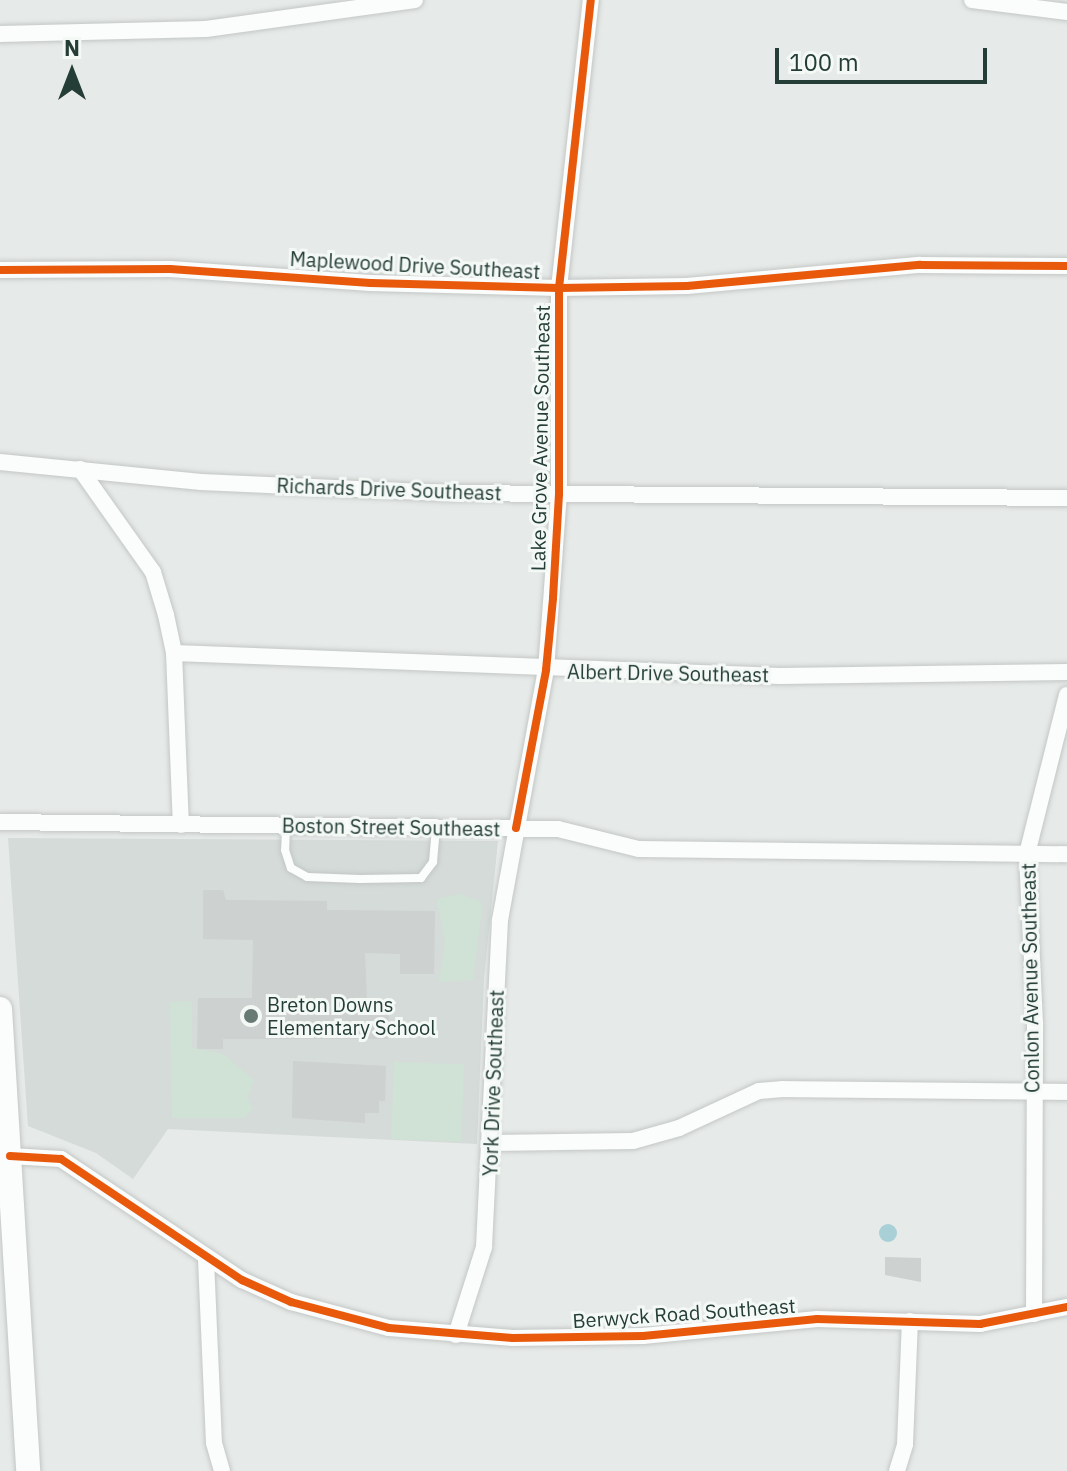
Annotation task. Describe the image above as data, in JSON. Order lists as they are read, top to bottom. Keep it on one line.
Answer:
{"streets":{"street":["Maplewood Drive Southeast","Lake Grove Avenue Southeast","Richards Drive Southeast","Albert Drive Southeast","Boston Street Southeast","Conlon Avenue Southeast","York Drive Southeast","Berwyck Road Southeast"]},"crossings":[["Maplewood Drive Southeast","Lake Grove Avenue Southeast"],["Lake Grove Avenue Southeast","Richards Drive Southeast"],["Lake Grove Avenue Southeast","Albert Drive Southeast"],["Lake Grove Avenue Southeast","Boston Street Southeast"],["Lake Grove Avenue Southeast","York Drive Southeast"],["Boston Street Southeast","Conlon Avenue Southeast"],["Boston Street Southeast","York Drive Southeast"],["Conlon Avenue Southeast","Berwyck Road Southeast"],["York Drive Southeast","Berwyck Road Southeast"]],"places":["Breton Downs Elementary School"],"scale_bar":"100 m","north":"top"}
